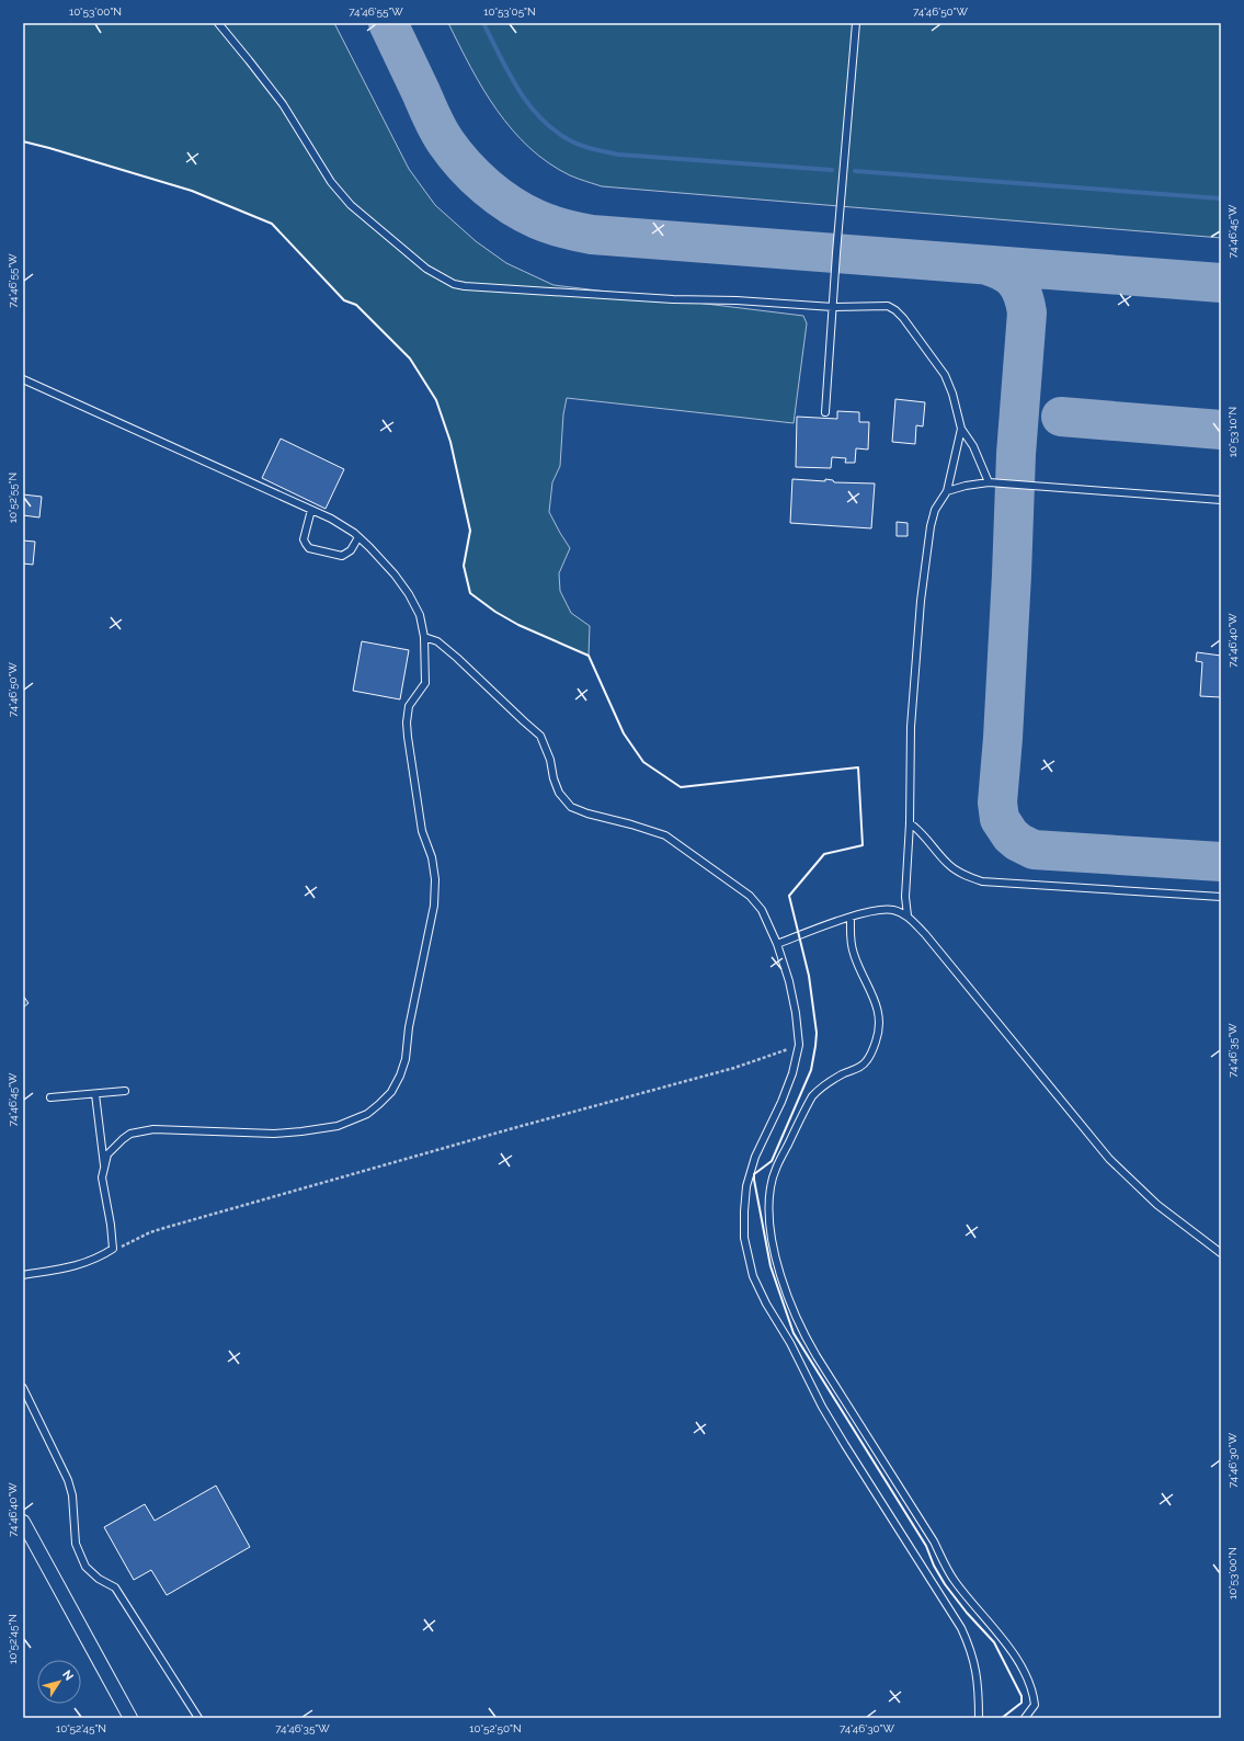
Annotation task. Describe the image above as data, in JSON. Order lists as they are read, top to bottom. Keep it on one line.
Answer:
{"north":"top right","coordinates":["10°53'00\"N","74°46'55\"W","10°53'05\"N","74°46'50\"W","74°46'45\"W","10°53'10\"N","10°52'55\"N","74°46'40\"W","74°46'35\"W","74°46'30\"W","10°52'45\"N","10°52'50\"N"]}
